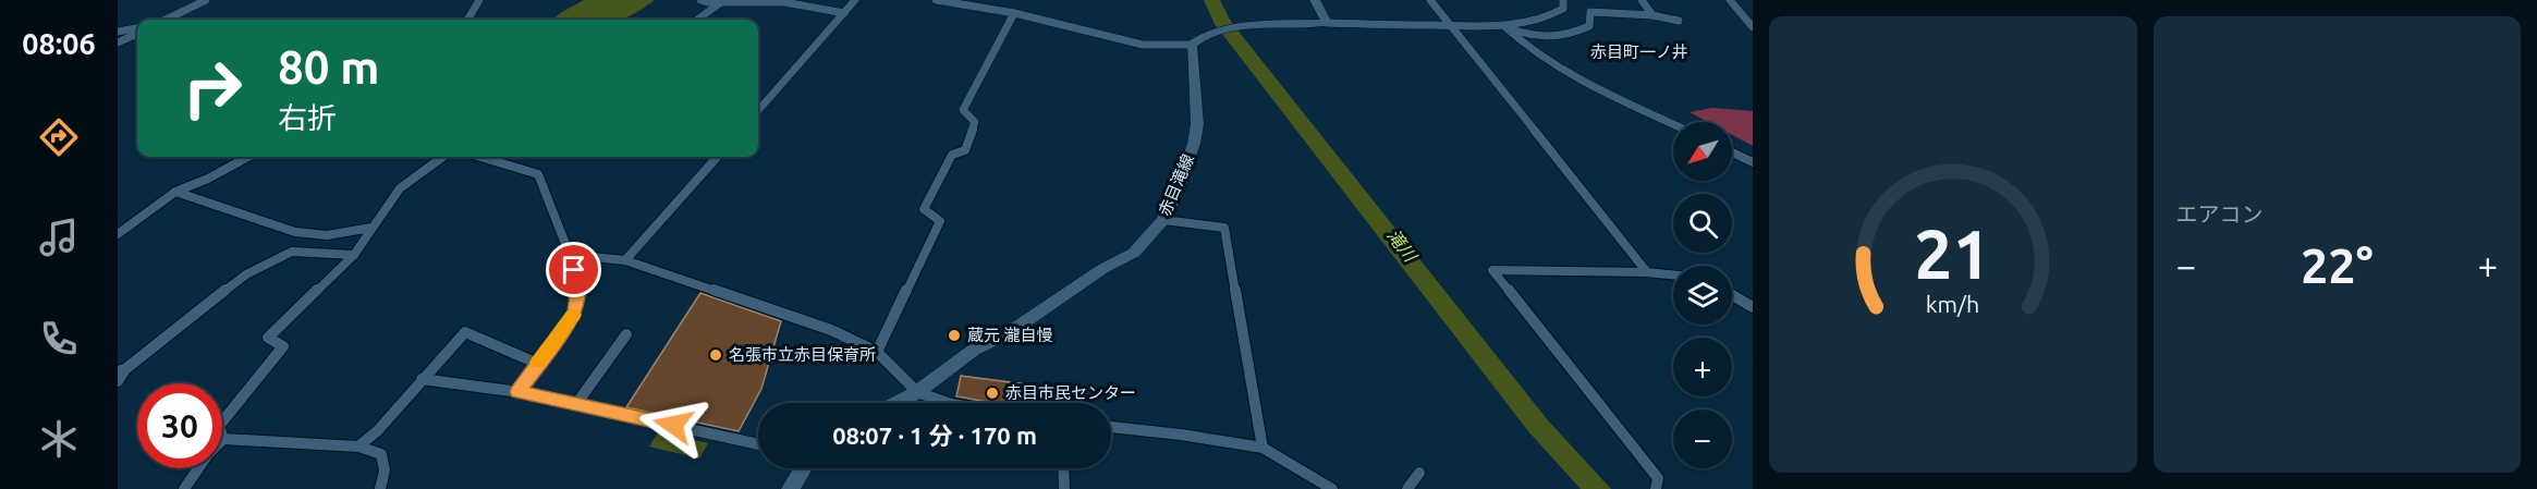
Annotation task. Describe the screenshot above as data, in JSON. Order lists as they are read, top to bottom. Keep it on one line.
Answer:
{"streets":{"main road":["赤目滝線"]},"districts":["赤目町一ノ井"],"water":["滝川"],"places":["蔵元 瀧自慢","名張市立赤目保育所","赤目市民センター"],"north":"bottom left","page":{"tabs":"08:06","tile":"エアコン","turn":["80 m","右折"],"map_buttons":["+","−"],"heat":["−","22°","+"],"limit":"30","trip":"08:07 · 1 分 · 170 m","gauge":["21","km/h"]}}
